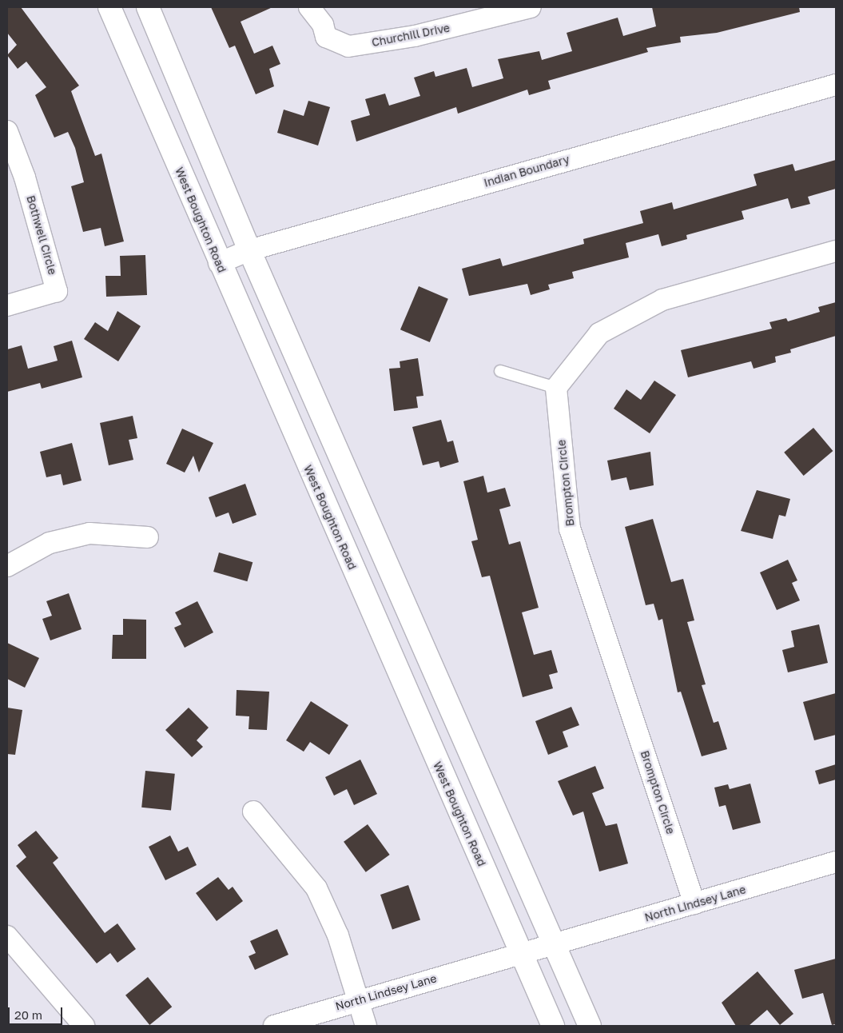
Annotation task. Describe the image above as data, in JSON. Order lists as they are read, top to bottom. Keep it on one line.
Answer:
{"streets":{"main road":["West Boughton Road"],"street":["Churchill Drive","Indian Boundary","Bothwell Circle","Brompton Circle","North Lindsey Lane"]},"crossings":[["Indian Boundary","West Boughton Road"],["West Boughton Road","North Lindsey Lane"],["Brompton Circle","North Lindsey Lane"]],"scale_bar":"20 m"}
